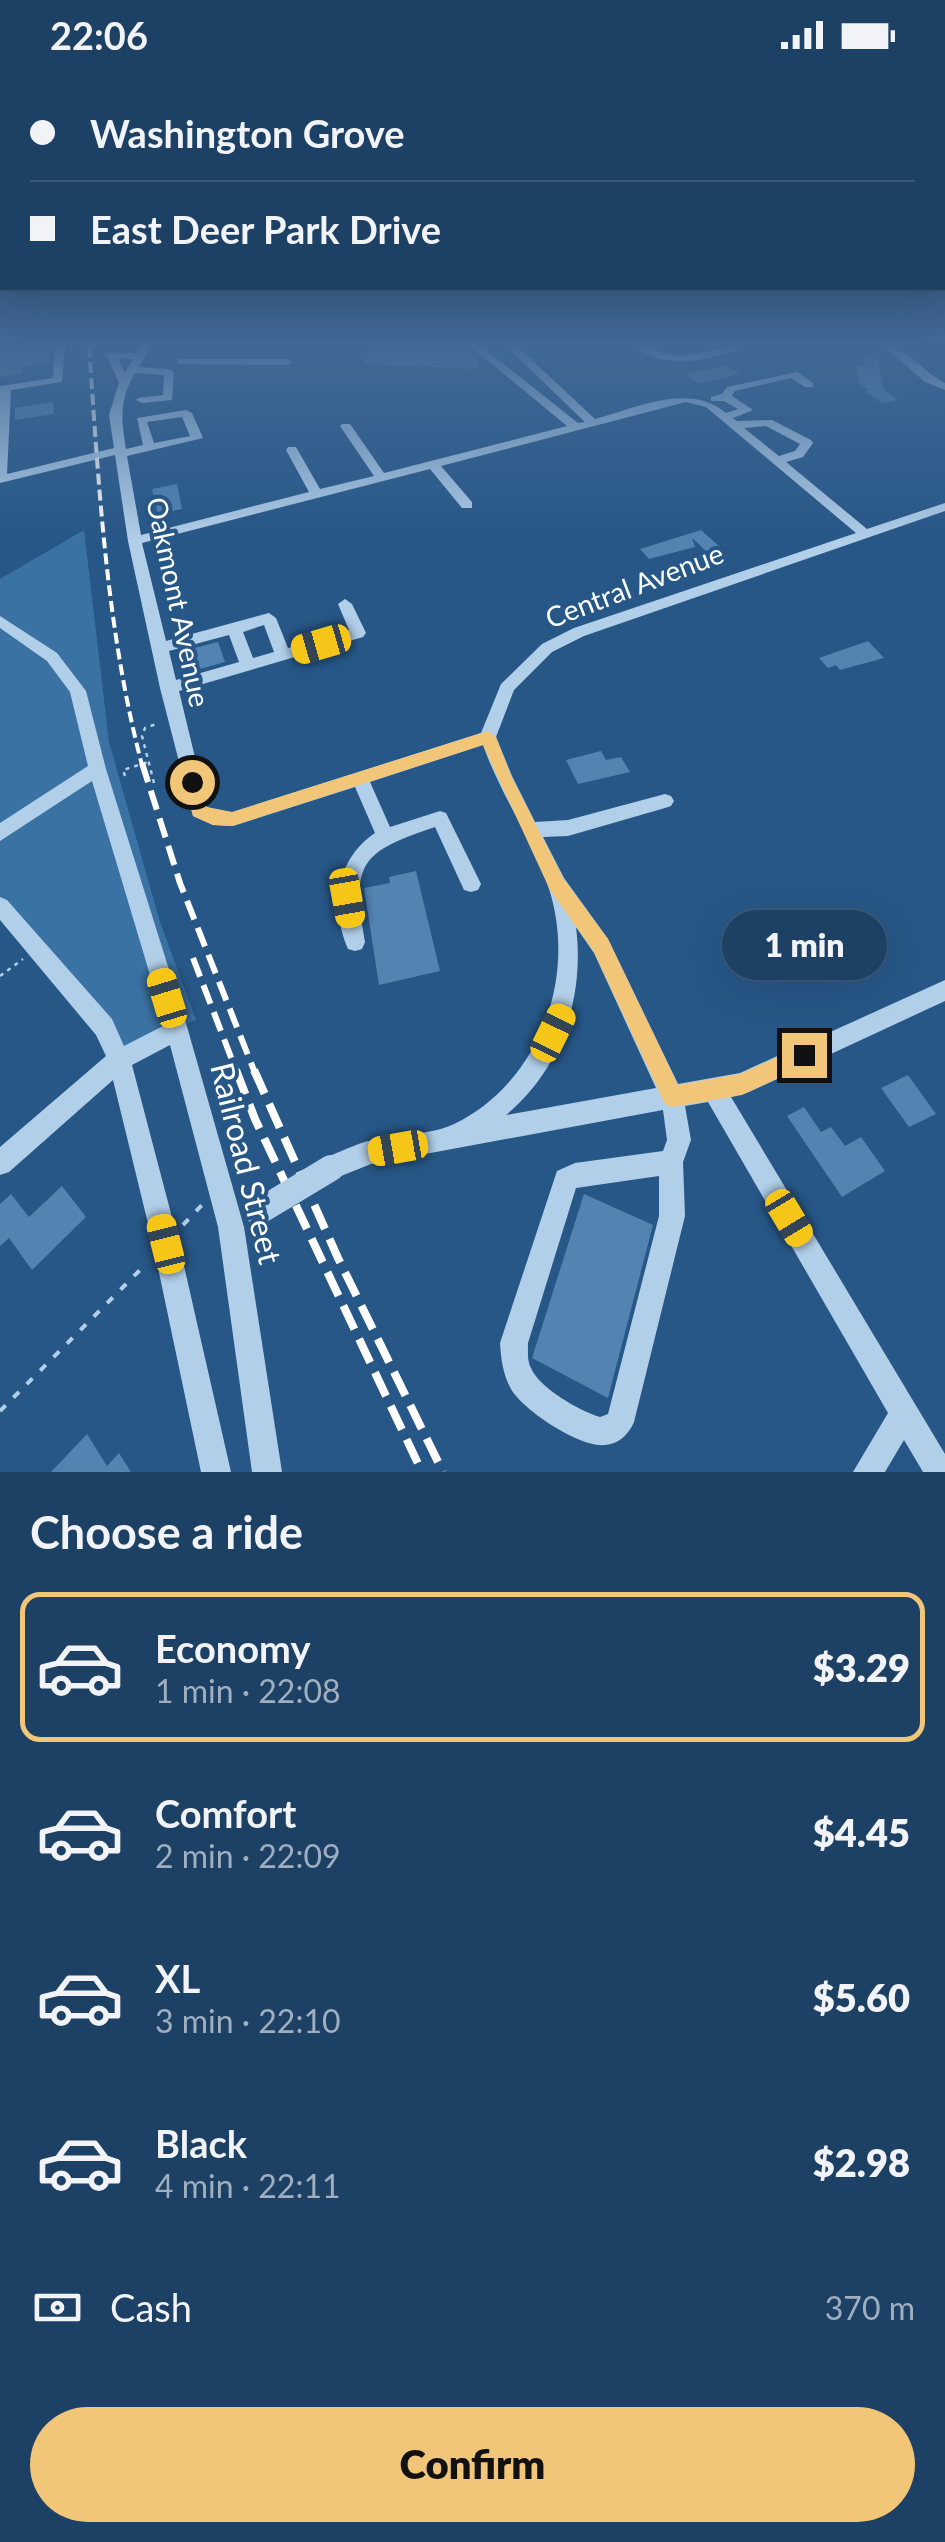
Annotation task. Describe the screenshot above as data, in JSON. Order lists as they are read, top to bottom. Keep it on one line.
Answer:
{"streets":{"street":["Central Avenue","Oakmont Avenue","Railroad Street"]},"crossings":[["Central Avenue","Oakmont Avenue"]],"page":{"status":"22:06","banner":["Washington Grove","East Deer Park Drive"],"bubble":"1 min","heading":"Choose a ride","list":[{"name":"Economy","note":"1 min · 22:08","value":"$3.29"},{"name":"Comfort","note":"2 min · 22:09","value":"$4.45"},{"name":"XL","note":"3 min · 22:10","value":"$5.60"},{"name":"Black","note":"4 min · 22:11","value":"$2.98"}],"pay":["Cash","370 m"],"buttons":"Confirm"}}
